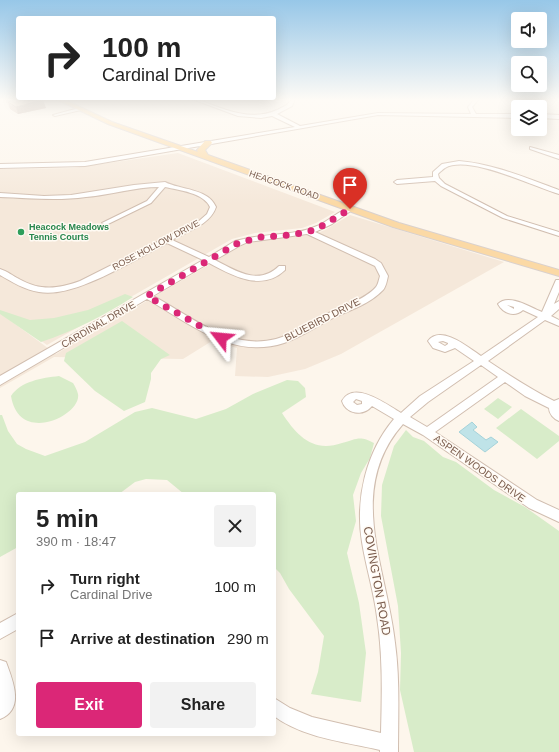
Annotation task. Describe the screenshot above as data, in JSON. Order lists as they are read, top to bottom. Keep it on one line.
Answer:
{"streets":{"main road":["HEACOCK ROAD"],"street":["ROSE HOLLOW DRIVE","BLUEBIRD DRIVE","CARDINAL DRIVE","ASPEN WOODS DRIVE","COVINGTON ROAD"]},"crossings":[["HEACOCK ROAD","CARDINAL DRIVE"],["BLUEBIRD DRIVE","CARDINAL DRIVE"],["ASPEN WOODS DRIVE","COVINGTON ROAD"]],"places":["Heacock Meadows Tennis Courts"],"page":{"turn":["100 m","Cardinal Drive"],"heading":["5 min","390 m · 18:47"],"list":[{"name":"Turn right","note":"Cardinal Drive","value":"100 m"},{"name":"Arrive at destination","value":"290 m"}],"buttons":["Exit","Share"]}}
